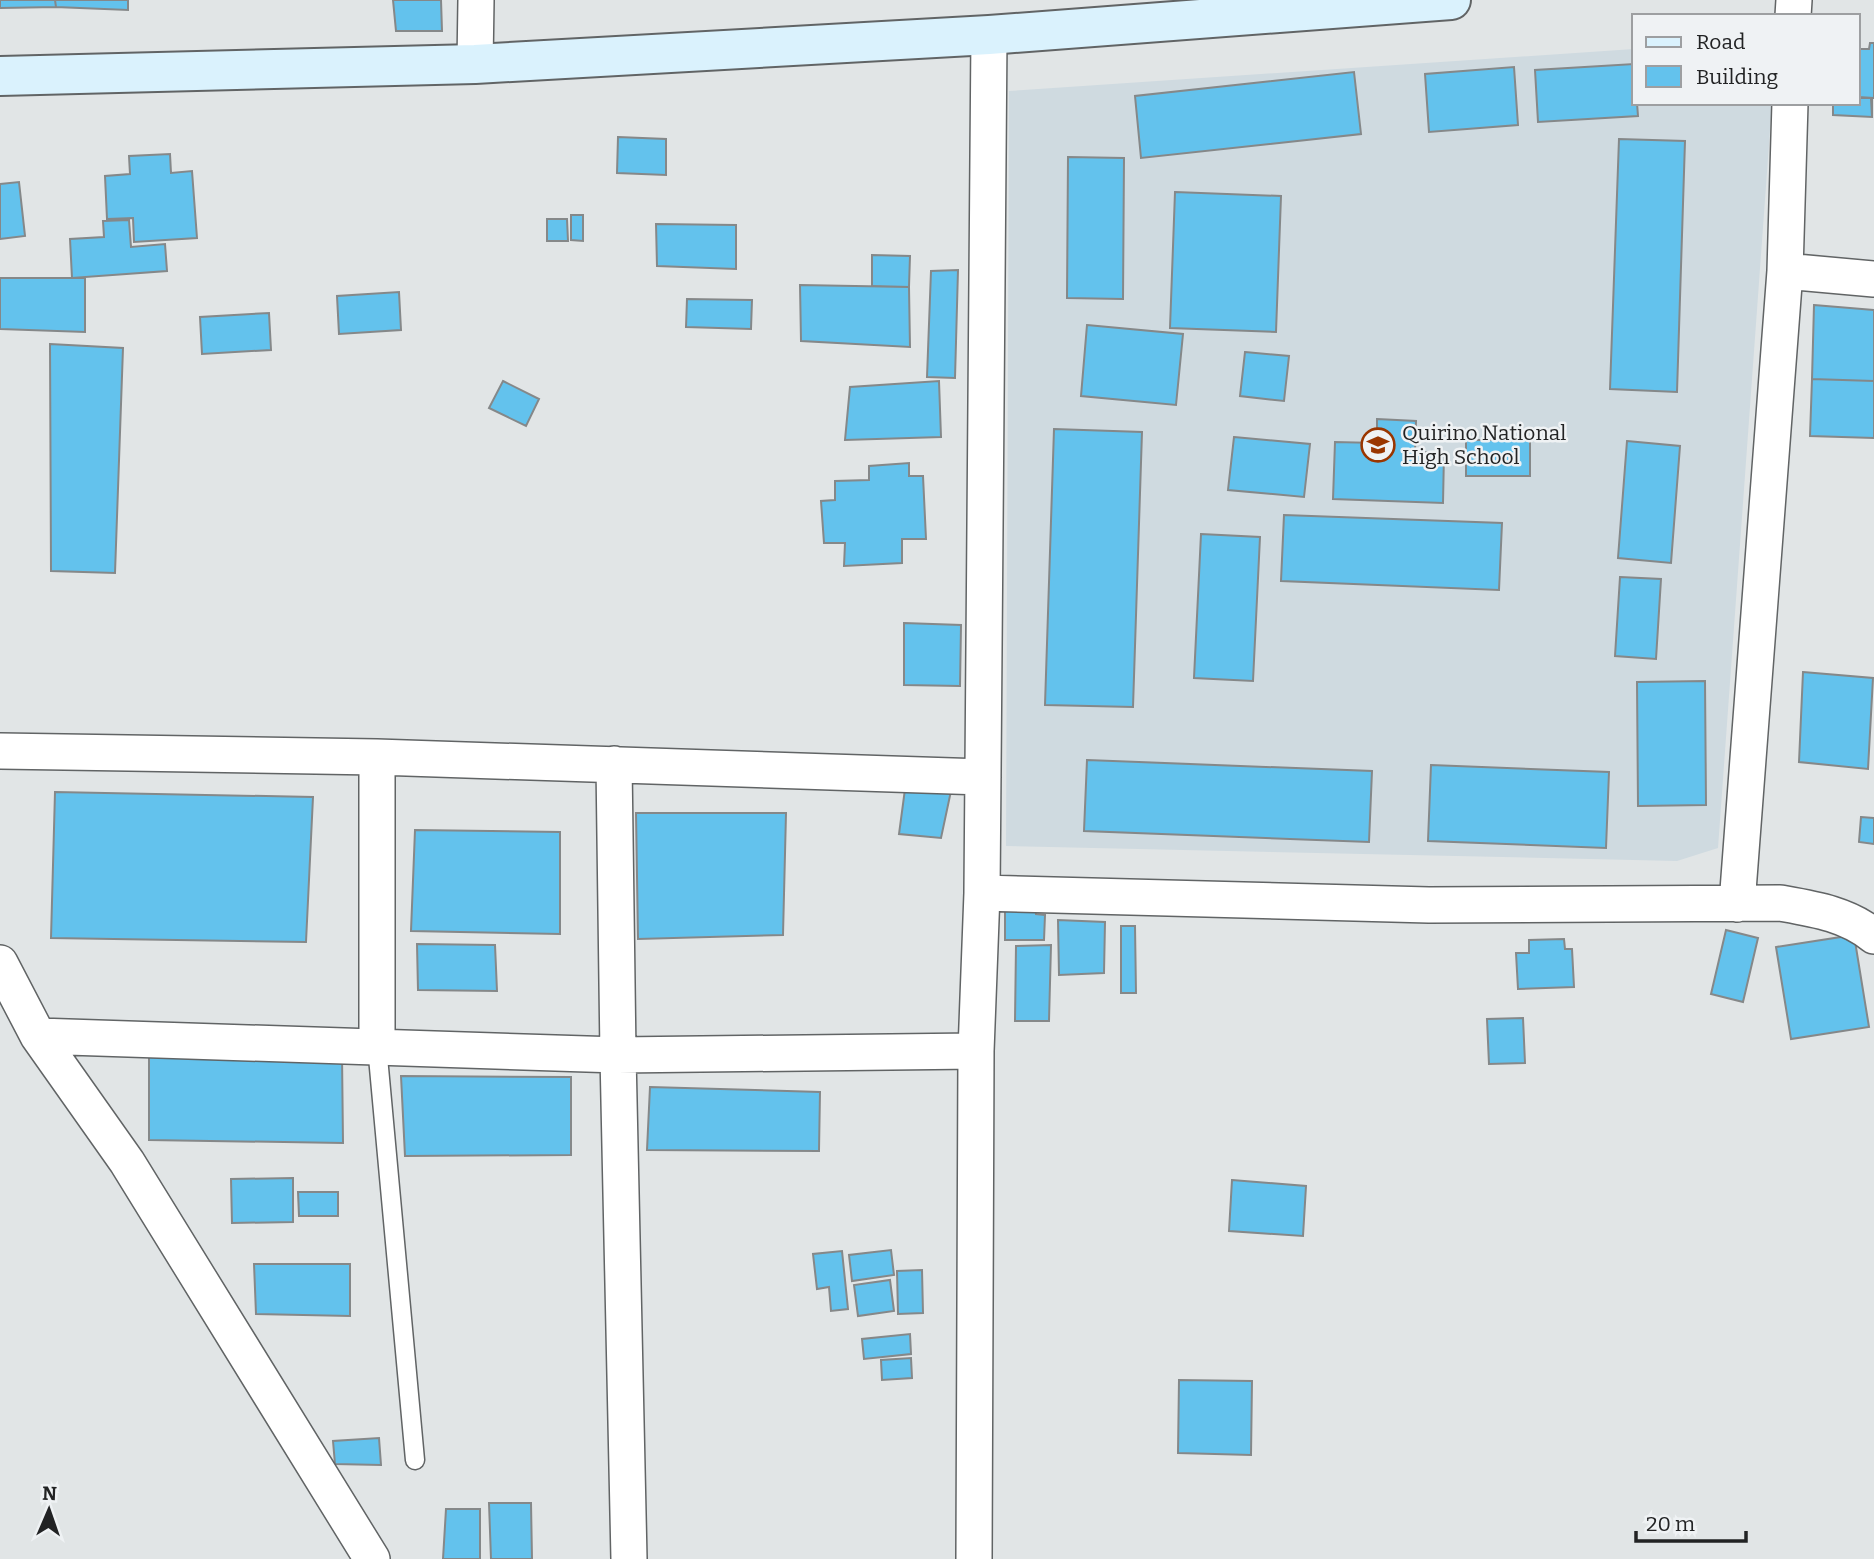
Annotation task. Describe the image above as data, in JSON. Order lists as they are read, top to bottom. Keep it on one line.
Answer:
{"places":{"school or university":["Quirino National High School"]},"legend":["Road","Building"],"scale_bar":"20 m","north":"top"}
